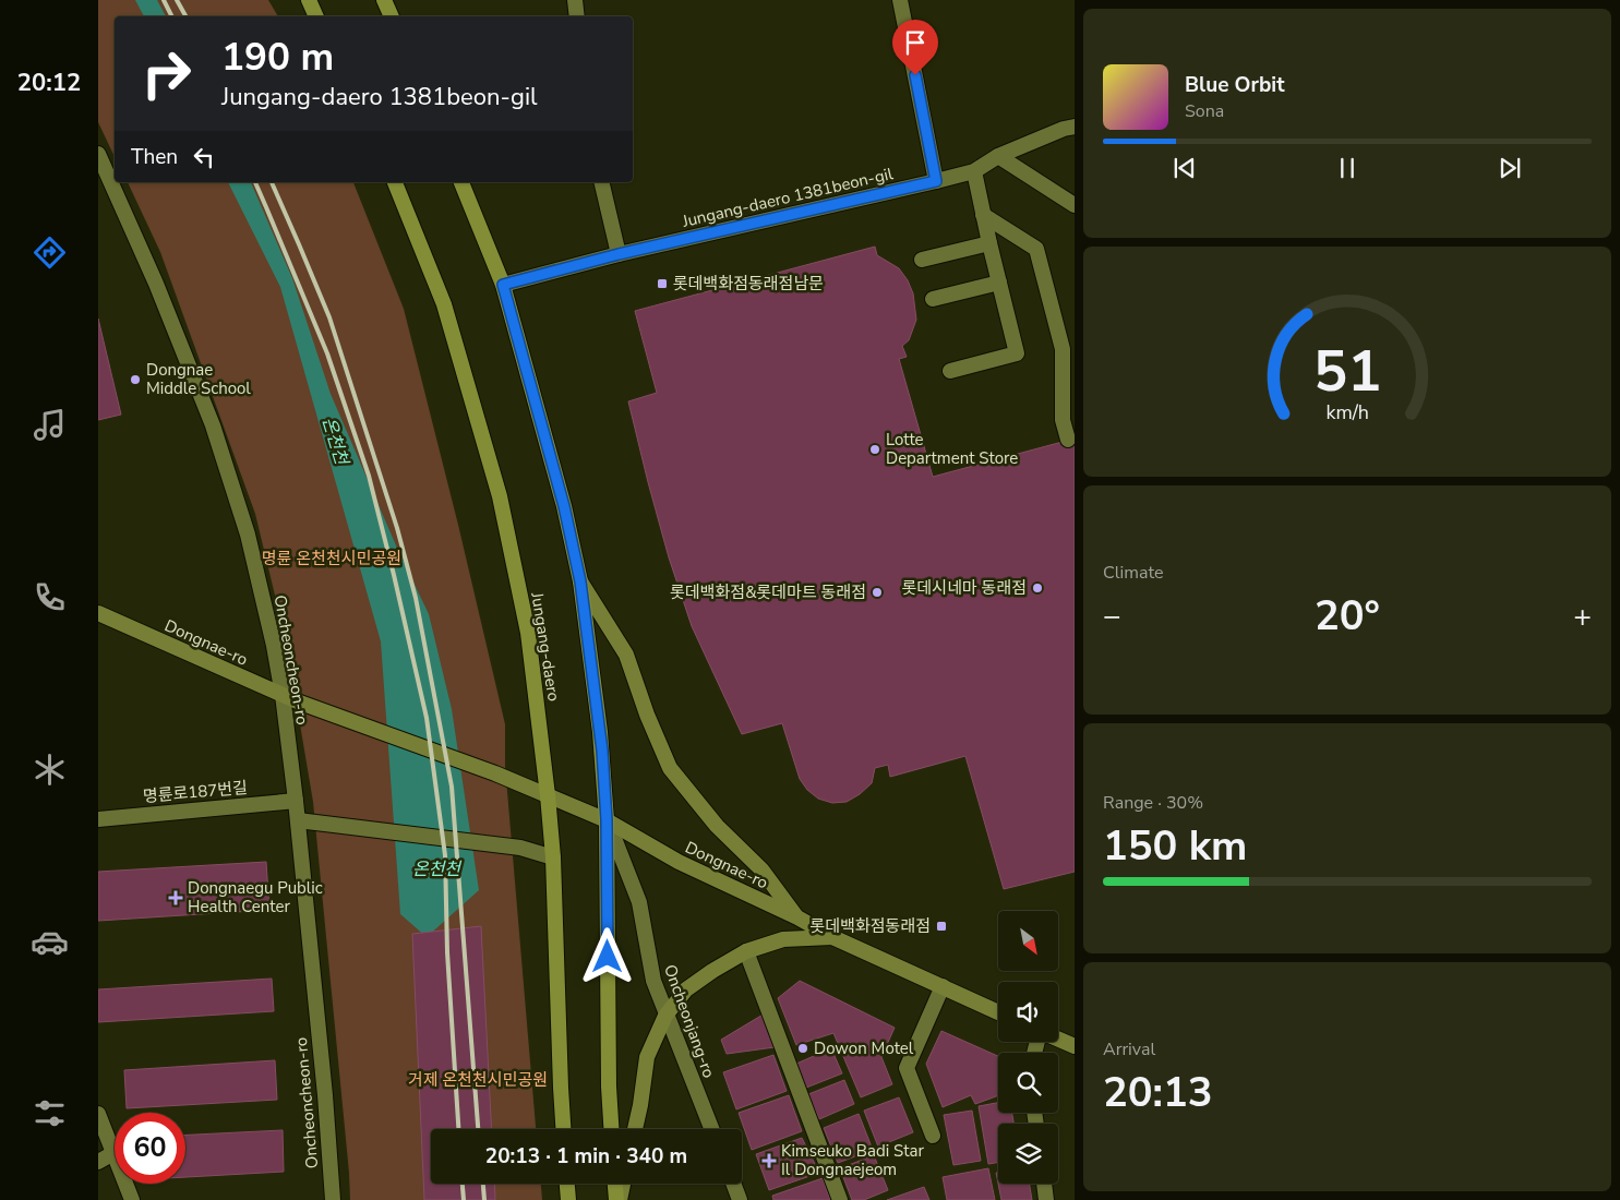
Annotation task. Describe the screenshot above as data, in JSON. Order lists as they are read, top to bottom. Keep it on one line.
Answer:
{"streets":{"main road":["Dongnae-ro","Jungang-daero"],"street":["Jungang-daero 1381beon-gil","Oncheoncheon-ro","명륜로187번길","Oncheonjang-ro"]},"crossings":[["Dongnae-ro","Jungang-daero"],["Dongnae-ro","Oncheoncheon-ro"],["Dongnae-ro","Oncheonjang-ro"],["Oncheoncheon-ro","명륜로187번길"]],"water":["온천천"],"parks":["명륜 온천천시민공원","거제 온천천시민공원"],"places":{"transit":["롯데백화점동래점남문","롯데백화점동래점"],"other":["Dongnae Middle School","Lotte Department Store","롯데시네마 동래점","롯데백화점&롯데마트 동래점","Dowon Motel"],"health":["Dongnaegu Public Health Center","Kimseuko Badi Star Il Dongnaejeom"]},"north":"bottom right","page":{"tabs":"20:12","turn":["190 m","Jungang-daero 1381beon-gil"],"song":["Blue Orbit","Sona"],"then":"Then","tile":["Climate",["Range · 30%","150 km"],["Arrival","20:13"]],"heat":["−","20°","+"],"limit":"60","trip":"20:13 · 1 min · 340 m","gauge":["51","km/h"]}}
